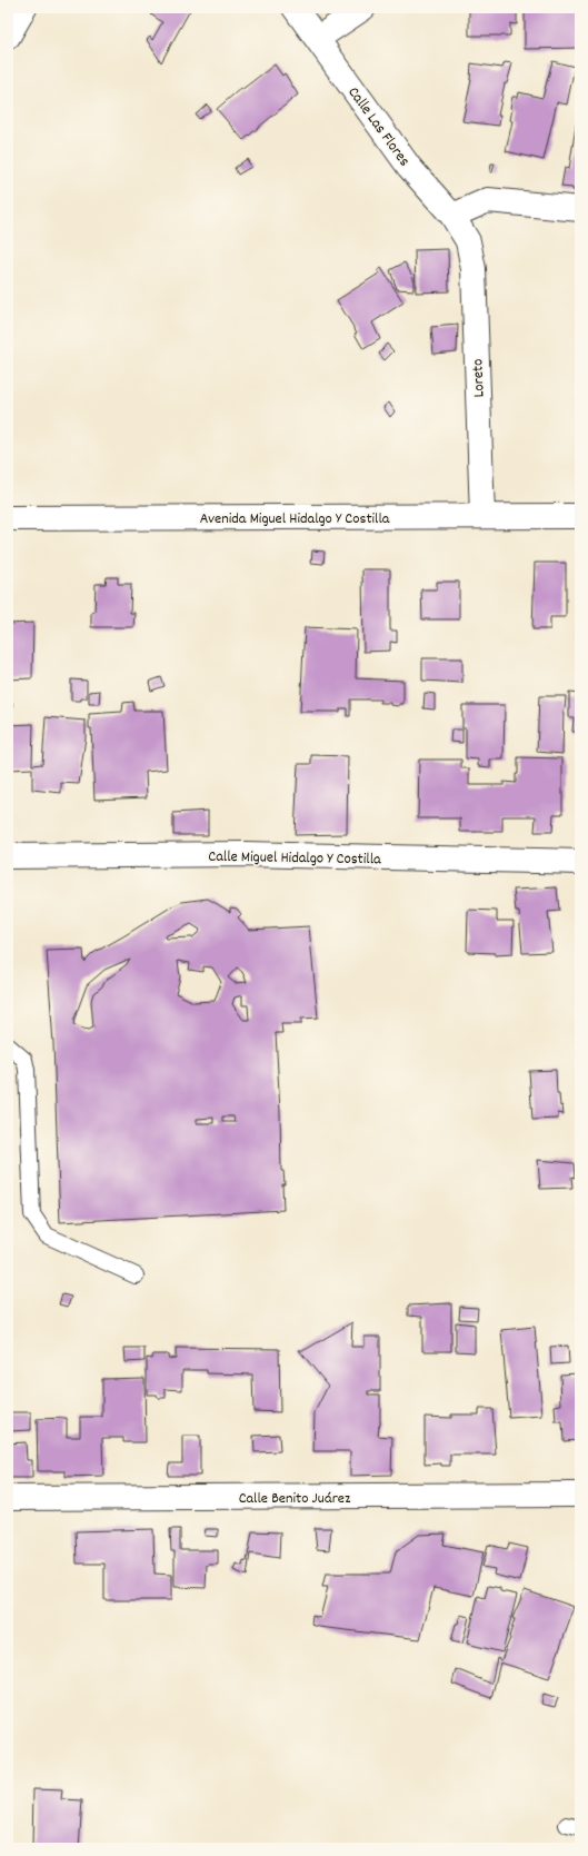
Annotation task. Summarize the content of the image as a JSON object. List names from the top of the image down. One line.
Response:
{"streets":{"street":["Calle Las Flores","Loreto","Avenida Miguel Hidalgo Y Costilla","Calle Miguel Hidalgo Y Costilla","Calle Benito Juárez"]},"crossings":[["Calle Las Flores","Loreto"],["Loreto","Avenida Miguel Hidalgo Y Costilla"]]}
